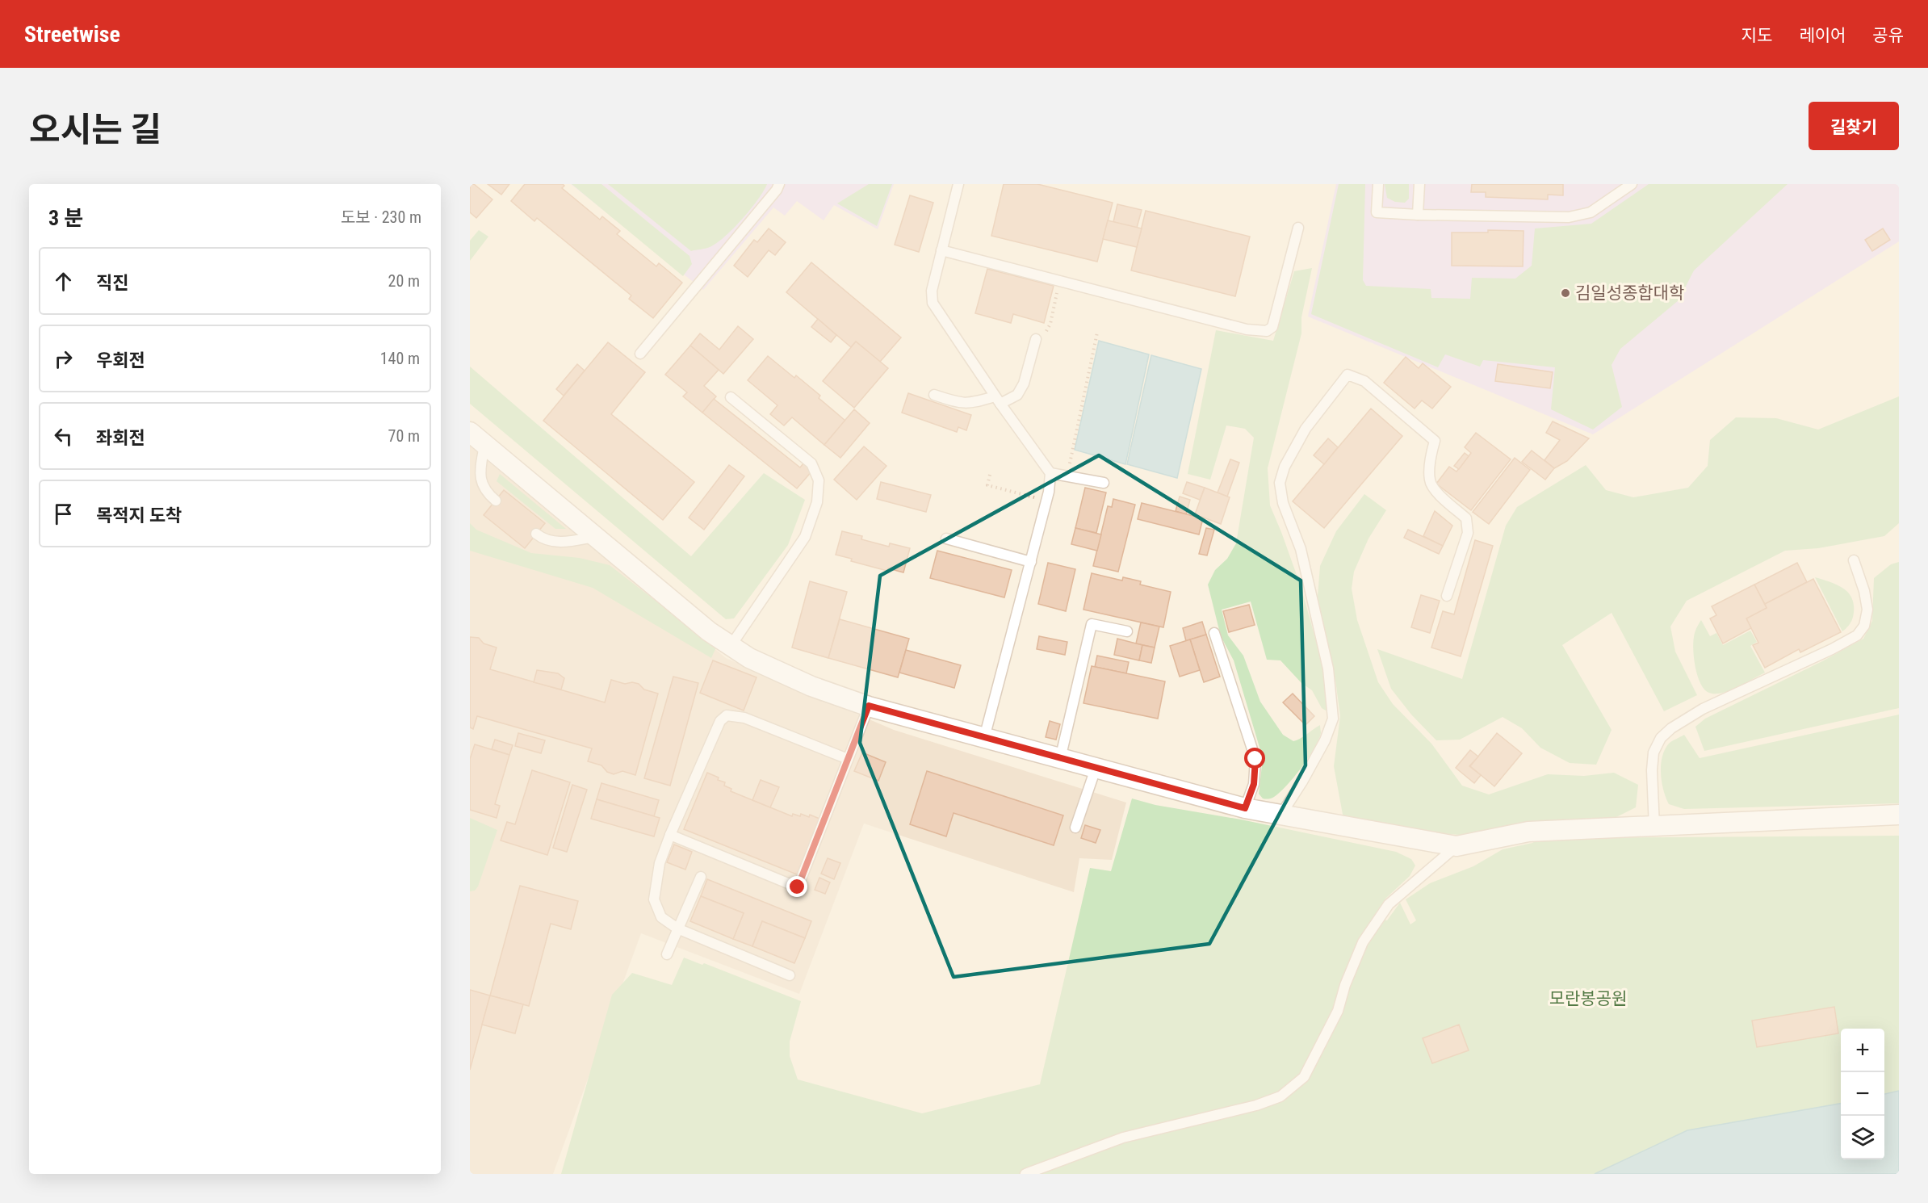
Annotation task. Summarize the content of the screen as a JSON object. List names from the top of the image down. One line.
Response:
{"parks":["모란봉공원"],"places":["김일성종합대학"],"page":{"header":"Streetwise","nav":["지도","레이어","공유"],"title":"오시는 길","buttons":"길찾기","heading":["3 분","도보 · 230 m"],"list":[["직진","20 m"],["우회전","140 m"],["좌회전","70 m"],"목적지 도착"],"map_buttons":["+","−"]}}
